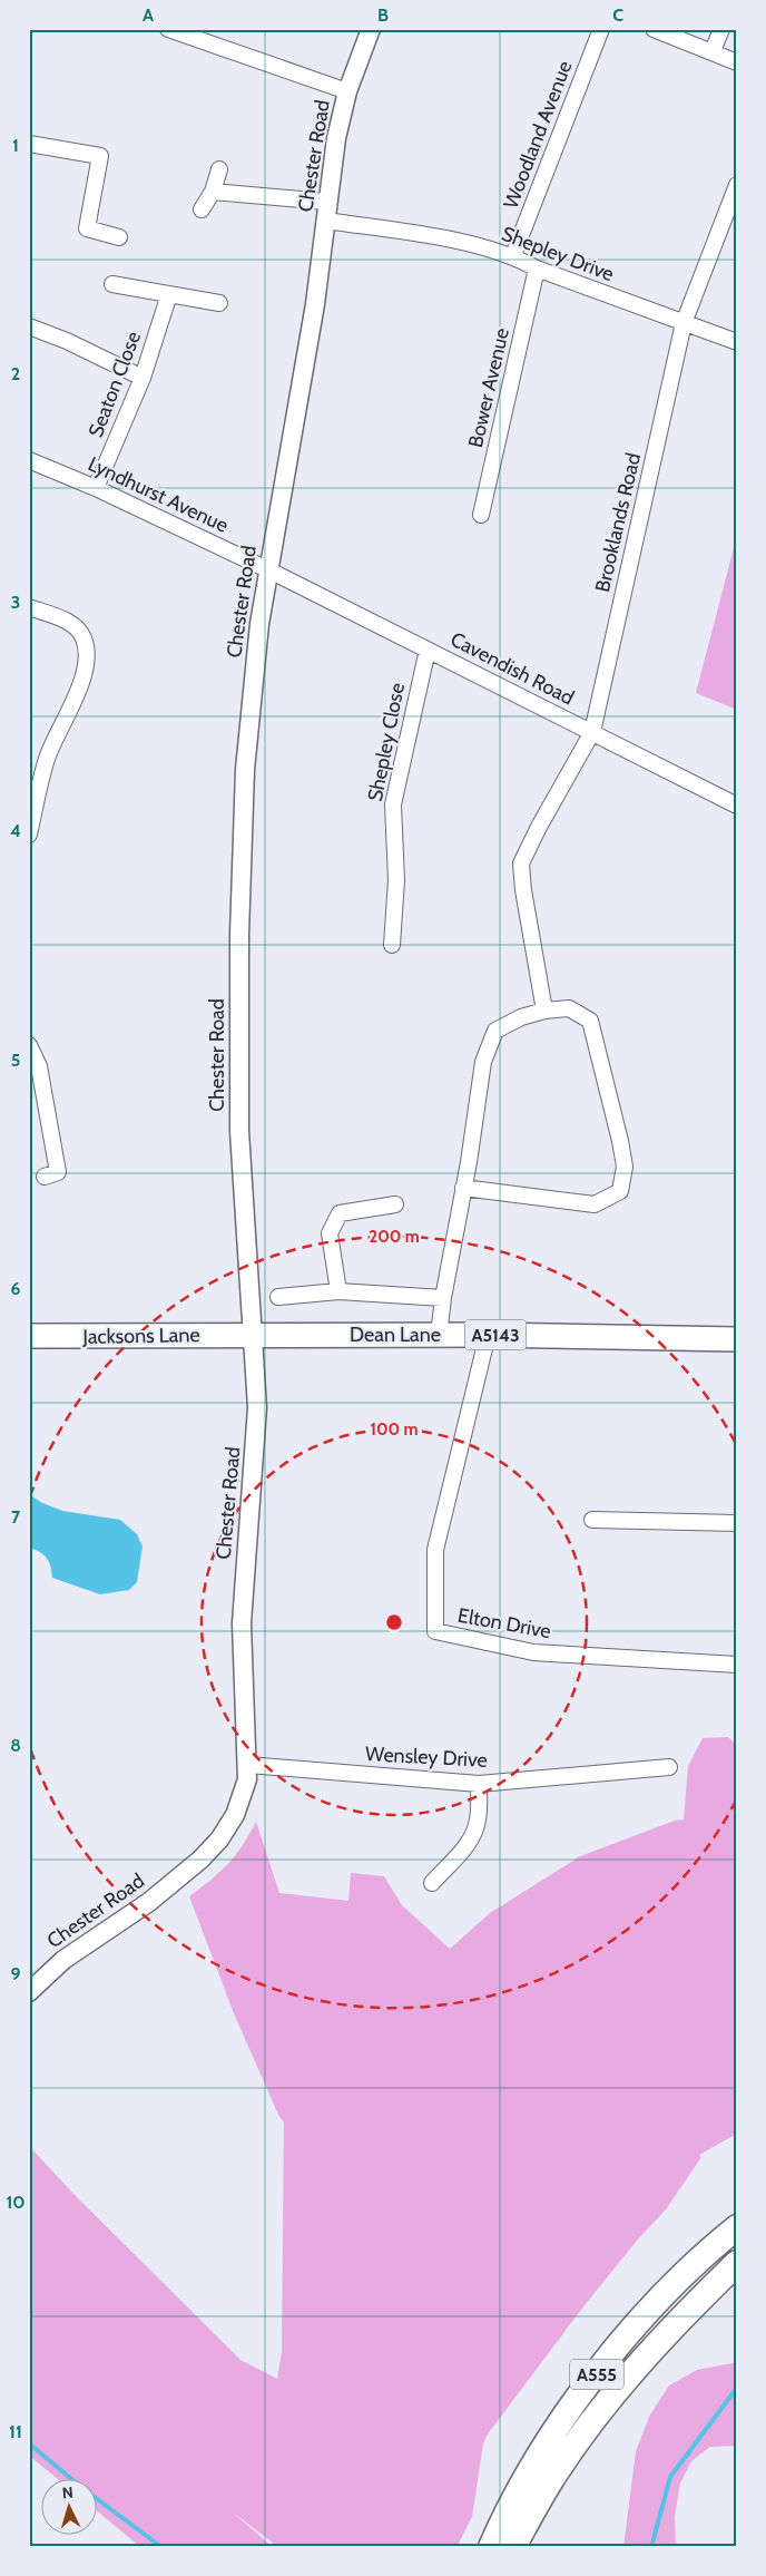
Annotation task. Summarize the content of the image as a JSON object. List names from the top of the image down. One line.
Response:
{"streets":{"highway":["A555"],"main road":["Dean Lane","A5143","Jacksons Lane"],"street":["Woodland Avenue","Chester Road","Shepley Drive","Seaton Close","Bower Avenue","Lyndhurst Avenue","Brooklands Road","Cavendish Road","Shepley Close","Elton Drive","Wensley Drive"]},"crossings":[["Woodland Avenue","Shepley Drive"],["Chester Road","Shepley Drive"],["Chester Road","Lyndhurst Avenue"],["Chester Road","Cavendish Road"],["Chester Road","Dean Lane"],["Chester Road","Jacksons Lane"],["Chester Road","Wensley Drive"],["Shepley Drive","Bower Avenue"],["Shepley Drive","Brooklands Road"],["Seaton Close","Lyndhurst Avenue"],["Lyndhurst Avenue","Cavendish Road"],["Brooklands Road","Cavendish Road"],["Cavendish Road","Shepley Close"],["Dean Lane","Jacksons Lane"],["Dean Lane","Elton Drive"]],"north":"top","grid":{"columns":["A","B","C"],"rows":["1","2","3","4","5","6","7","8","9","10","11"]},"rings":["200 m","100 m"]}
